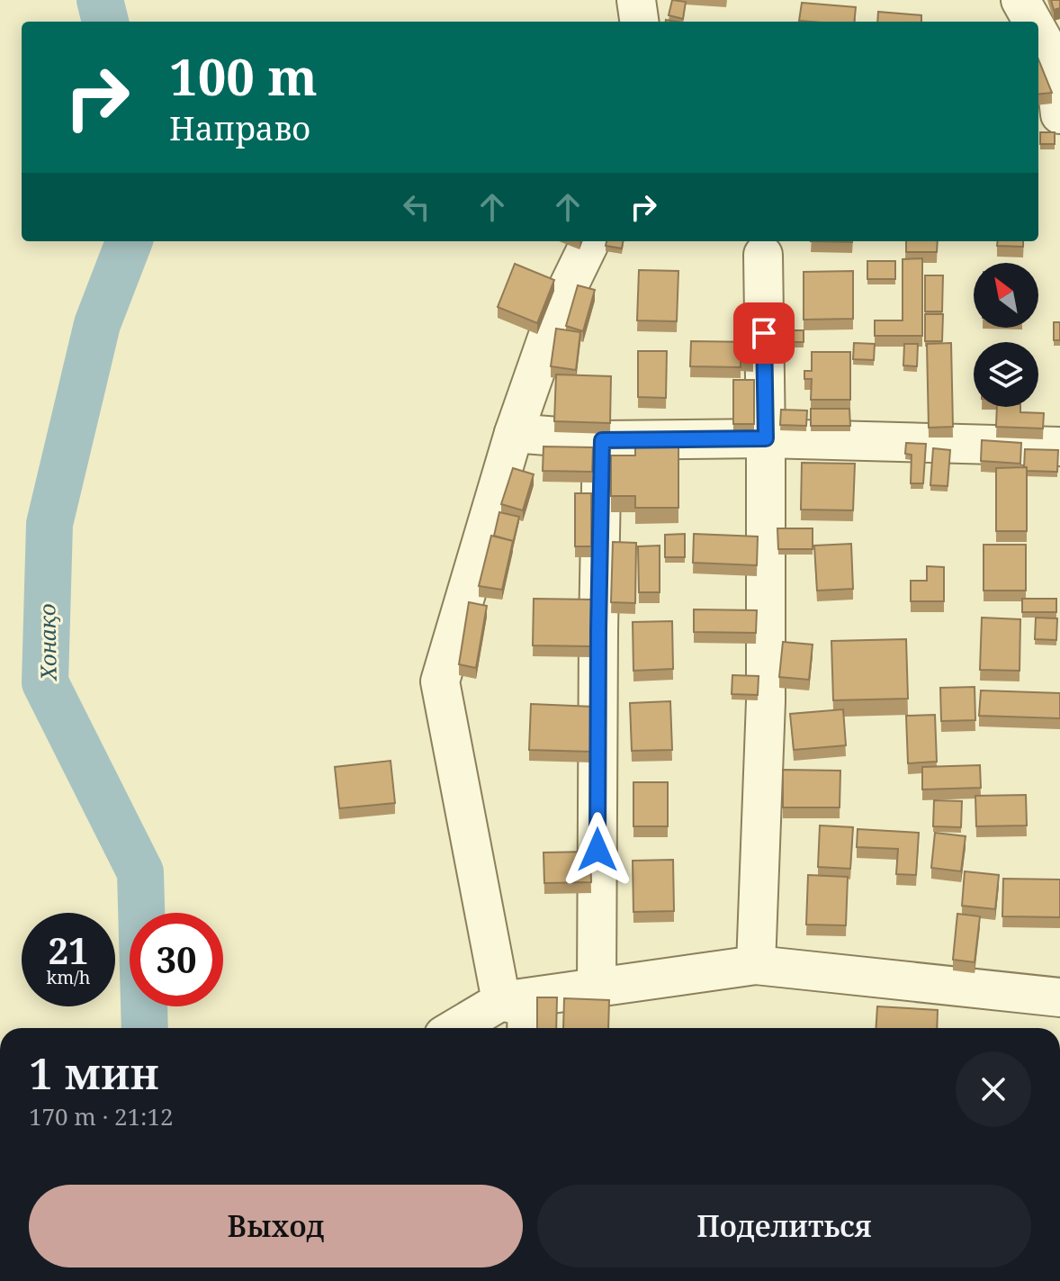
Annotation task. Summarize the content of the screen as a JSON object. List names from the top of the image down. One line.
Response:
{"water":["Хонақо"],"north":"top left","page":{"turn":["100 m","Направо"],"speed":"21 km/h","limit":"30","heading":["1 мин","170 m · 21:12"],"buttons":["Выход","Поделиться"]}}
